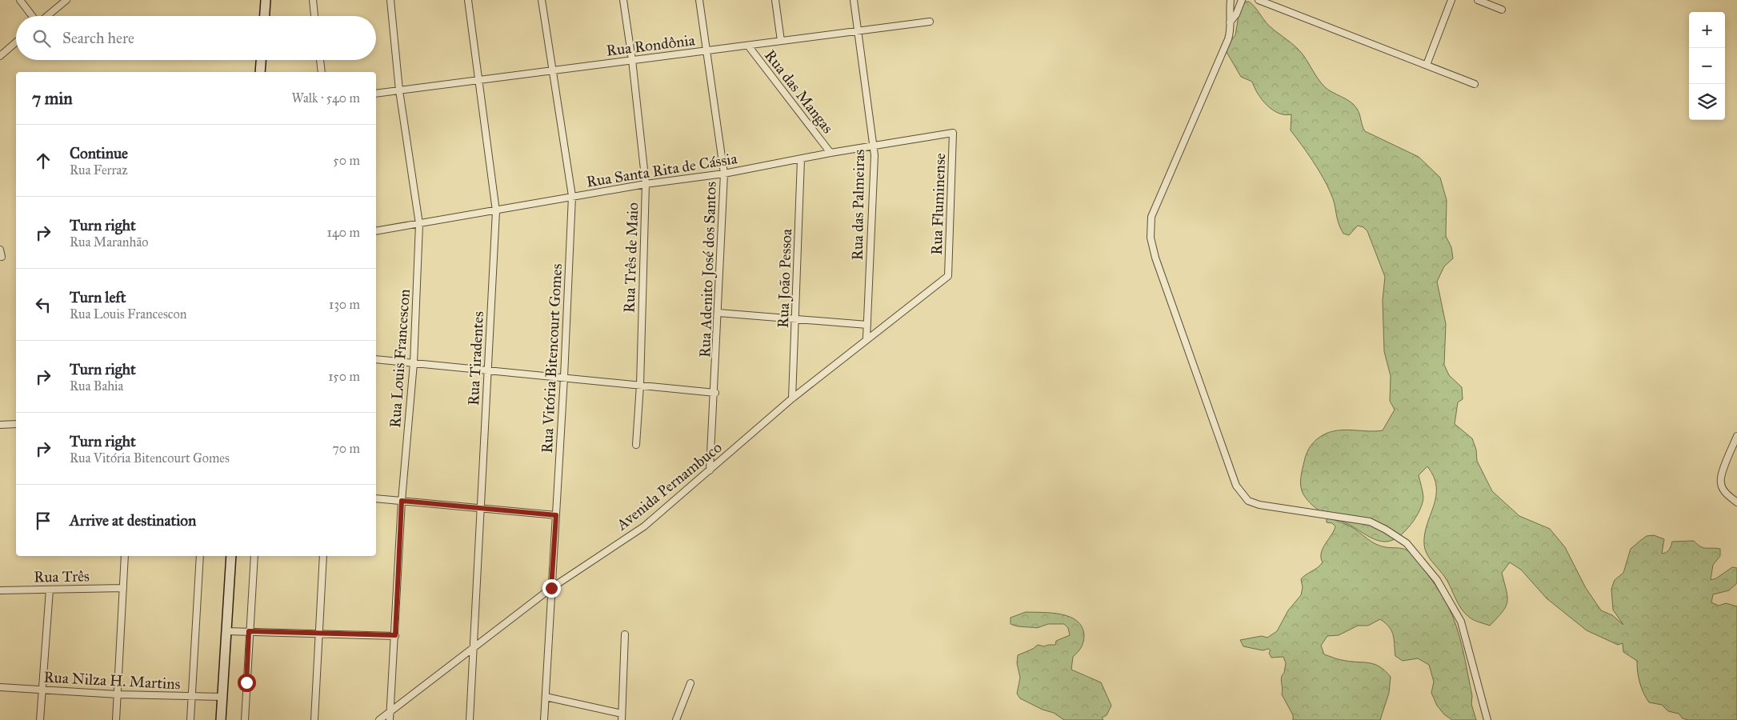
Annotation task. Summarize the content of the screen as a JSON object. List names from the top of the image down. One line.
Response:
{"streets":{"street":["Rua Rondônia","Rua das Mangas","Rua Santa Rita de Cássia","Rua Fluminense","Rua das Palmeiras","Rua Três de Maio","Rua Adenito José dos Santos","Rua João Pessoa","Rua Louis Francescon","Rua Tiradentes","Rua Vitória Bitencourt Gomes","Avenida Pernambuco","Rua Três","Rua Nilza H. Martins"]},"crossings":[["Rua Rondônia","Rua das Mangas"],["Rua Rondônia","Rua das Palmeiras"],["Rua Rondônia","Rua Três de Maio"],["Rua Rondônia","Rua Adenito José dos Santos"],["Rua Rondônia","Rua Louis Francescon"],["Rua Rondônia","Rua Tiradentes"],["Rua Rondônia","Rua Vitória Bitencourt Gomes"],["Rua das Mangas","Rua Santa Rita de Cássia"],["Rua Santa Rita de Cássia","Rua Fluminense"],["Rua Santa Rita de Cássia","Rua das Palmeiras"],["Rua Santa Rita de Cássia","Rua Três de Maio"],["Rua Santa Rita de Cássia","Rua Adenito José dos Santos"],["Rua Santa Rita de Cássia","Rua João Pessoa"],["Rua Santa Rita de Cássia","Rua Louis Francescon"],["Rua Santa Rita de Cássia","Rua Tiradentes"],["Rua Santa Rita de Cássia","Rua Vitória Bitencourt Gomes"],["Rua Fluminense","Avenida Pernambuco"],["Rua das Palmeiras","Avenida Pernambuco"],["Rua Adenito José dos Santos","Avenida Pernambuco"],["Rua João Pessoa","Avenida Pernambuco"],["Rua Louis Francescon","Avenida Pernambuco"],["Rua Tiradentes","Avenida Pernambuco"],["Rua Vitória Bitencourt Gomes","Avenida Pernambuco"]],"page":{"map_buttons":["+","−"],"search":"Search here","heading":["7 min","Walk · 540 m"],"list":[["Continue","Rua Ferraz","50 m"],["Turn right","Rua Maranhão","140 m"],["Turn left","Rua Louis Francescon","130 m"],["Turn right","Rua Bahia","150 m"],["Turn right","Rua Vitória Bitencourt Gomes","70 m"],"Arrive at destination"]}}
